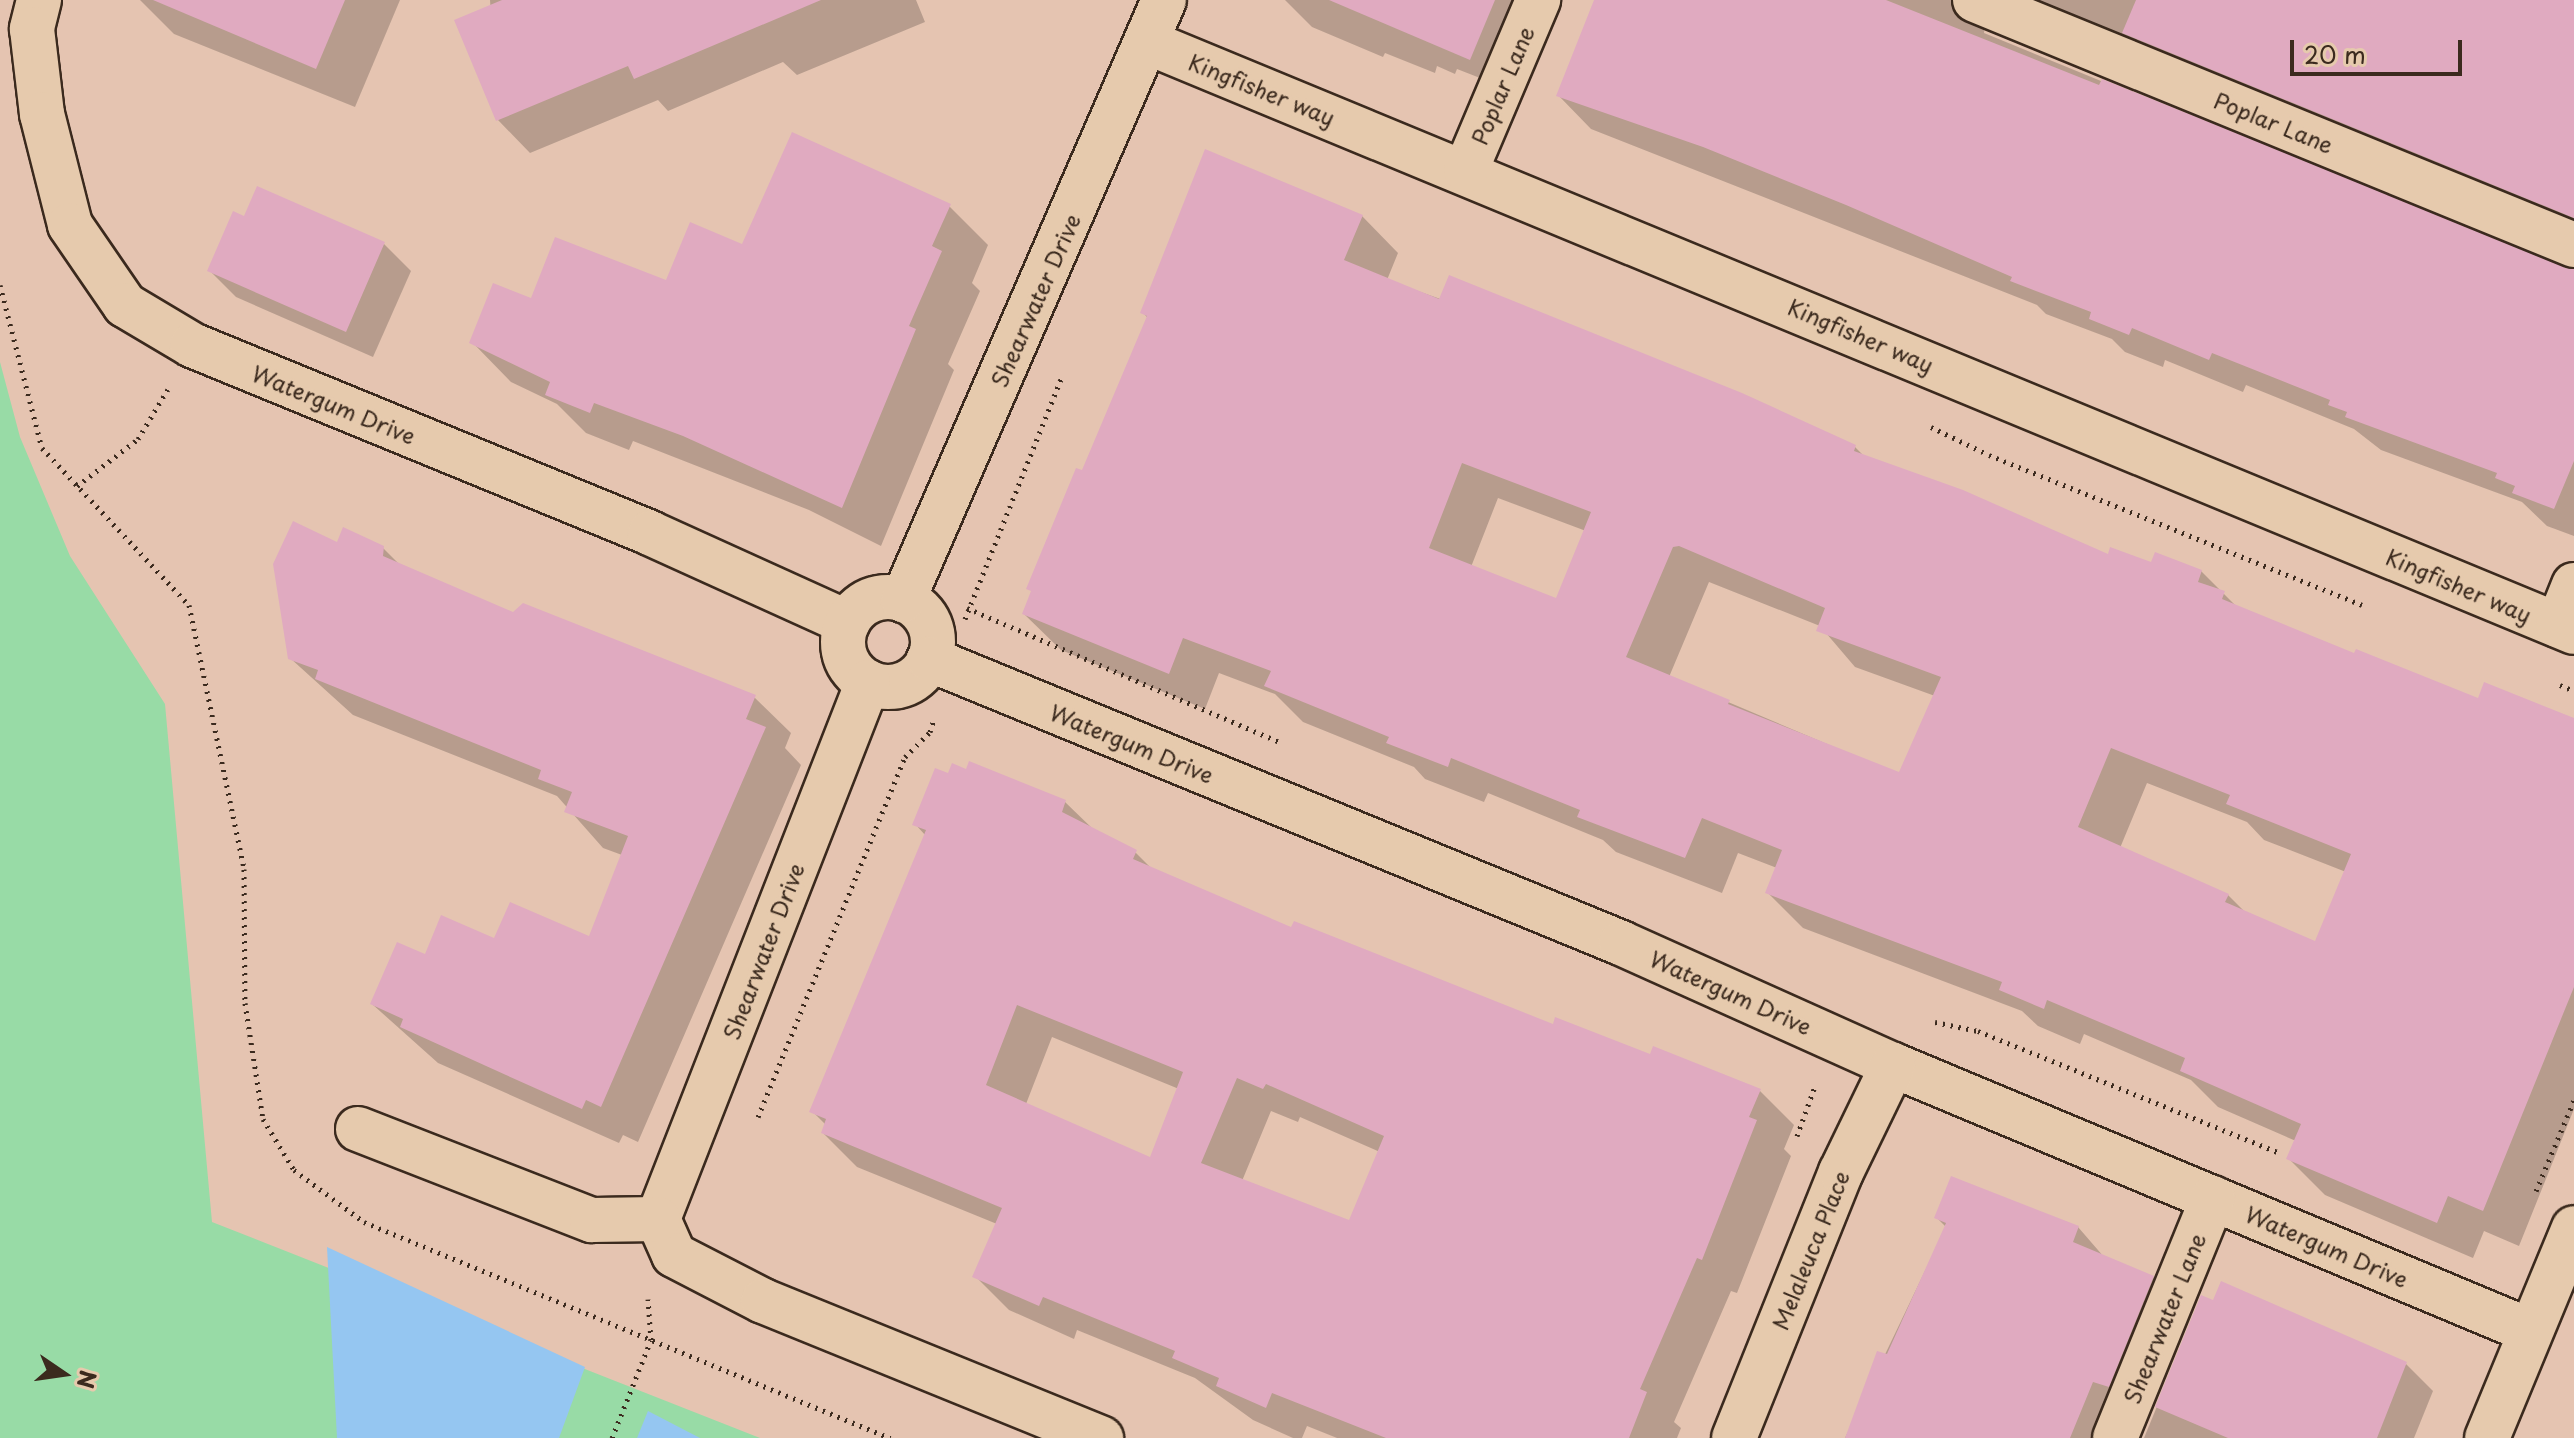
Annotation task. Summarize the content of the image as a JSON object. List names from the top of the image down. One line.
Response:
{"streets":{"street":["Poplar Lane","Kingfisher way","Shearwater Drive","Watergum Drive","Melaleuca Place","Shearwater Lane"]},"crossings":[["Poplar Lane","Kingfisher way"],["Kingfisher way","Shearwater Drive"],["Shearwater Drive","Watergum Drive"],["Watergum Drive","Melaleuca Place"],["Watergum Drive","Shearwater Lane"]],"scale_bar":"20 m","north":"right"}
